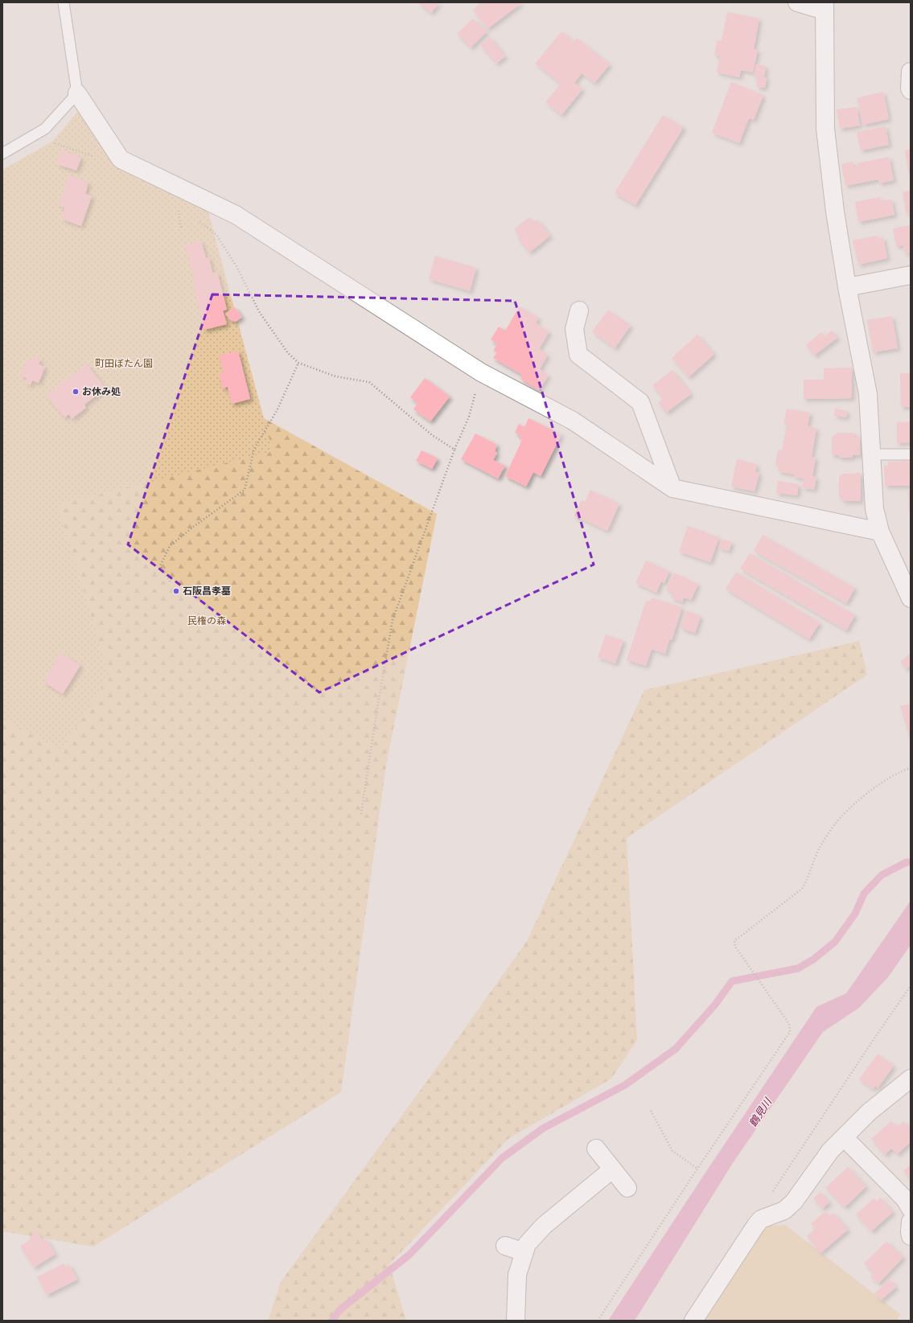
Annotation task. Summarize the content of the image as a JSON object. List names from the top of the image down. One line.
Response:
{"water":["鶴見川"],"parks":["町田ぼたん園","民権の森"],"places":["お休み処","石阪昌孝墓"]}
